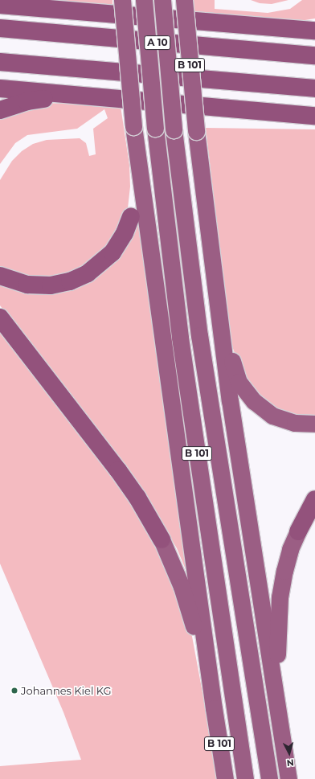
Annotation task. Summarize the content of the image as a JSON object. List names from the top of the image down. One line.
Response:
{"streets":{"highway":["A 10","B 101"]},"places":["Johannes Kiel KG"],"north":"bottom"}
